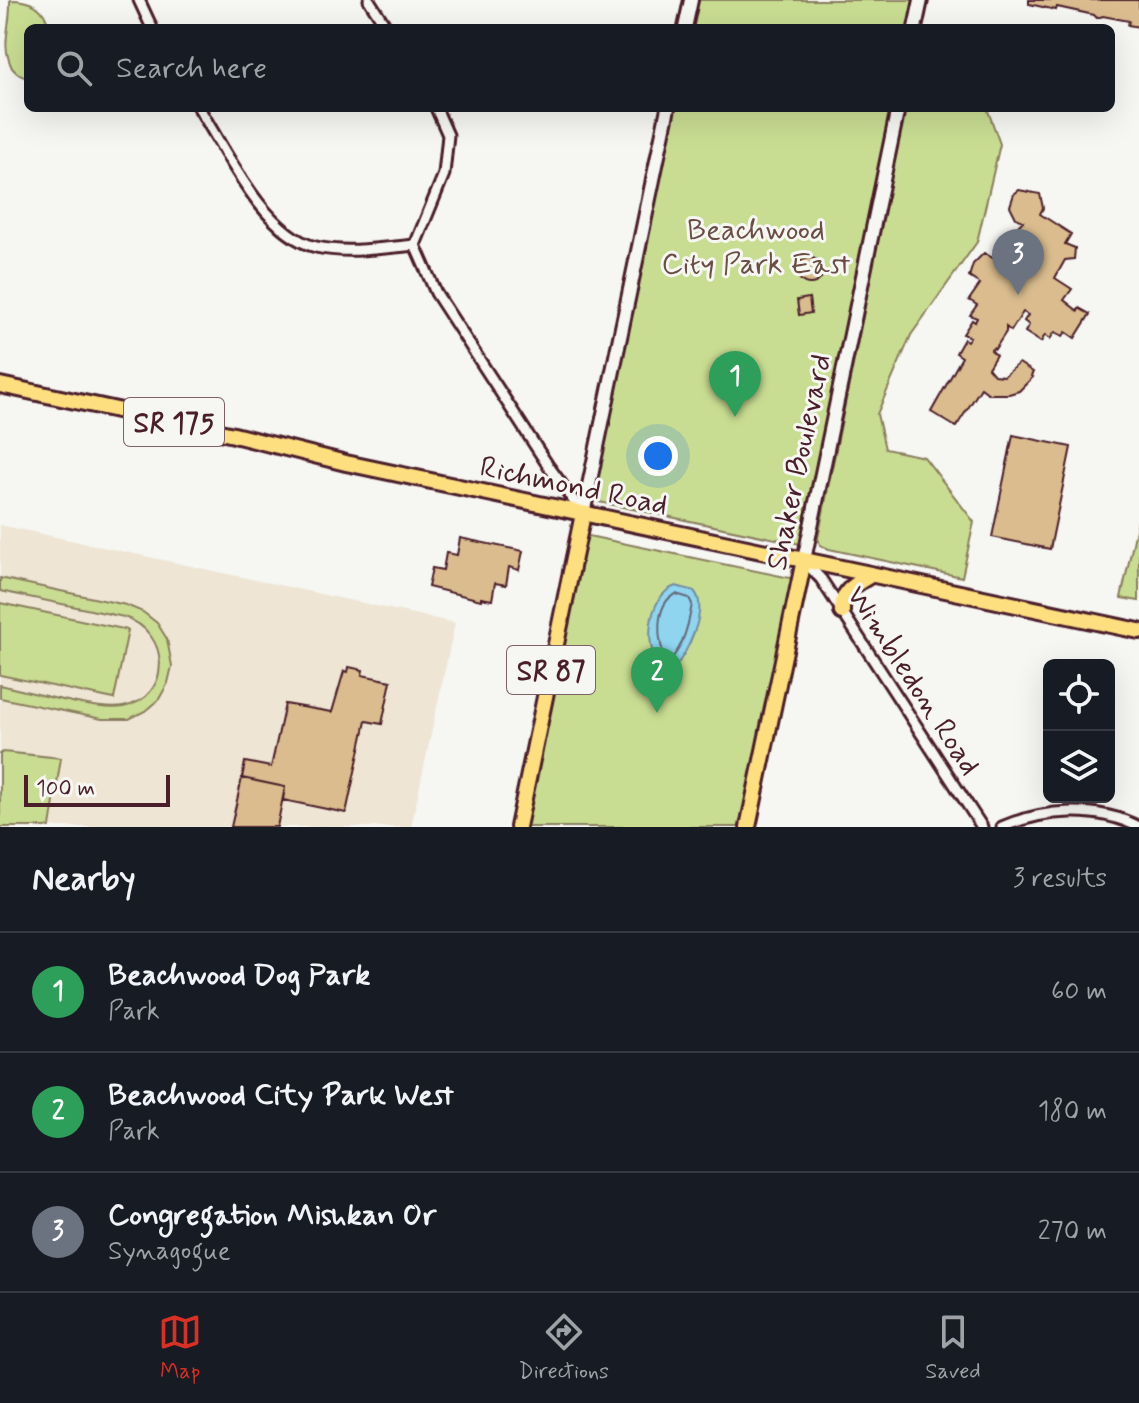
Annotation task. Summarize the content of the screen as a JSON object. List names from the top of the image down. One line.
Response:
{"streets":{"main road":["SR 175","Shaker Boulevard","Richmond Road","SR 87"],"street":["Wimbledon Road"]},"crossings":[["Shaker Boulevard","Richmond Road"],["Shaker Boulevard","Wimbledon Road"],["Richmond Road","SR 87"],["Richmond Road","Wimbledon Road"]],"parks":["Beachwood City Park East"],"scale_bar":"100 m","page":{"search":"Search here","pins":["3","1","2"],"scale":"100 m","heading":["Nearby","3 results"],"list":[{"mark":"1","name":"Beachwood Dog Park","note":"Park","value":"60 m"},{"mark":"2","name":"Beachwood City Park West","note":"Park","value":"180 m"},{"mark":"3","name":"Congregation Mishkan Or","note":"Synagogue","value":"270 m"}],"nav":["Map","Directions","Saved"]}}
